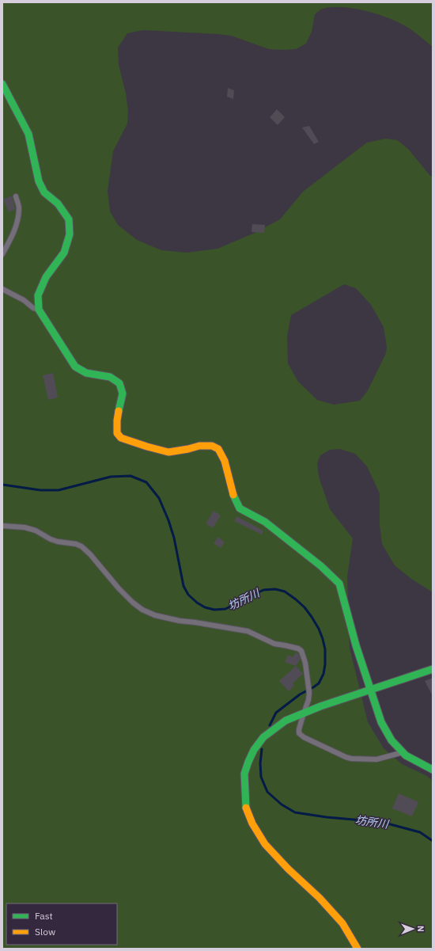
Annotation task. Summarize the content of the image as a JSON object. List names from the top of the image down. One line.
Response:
{"water":["坊所川"],"legend":["Fast","Slow"],"north":"right"}
